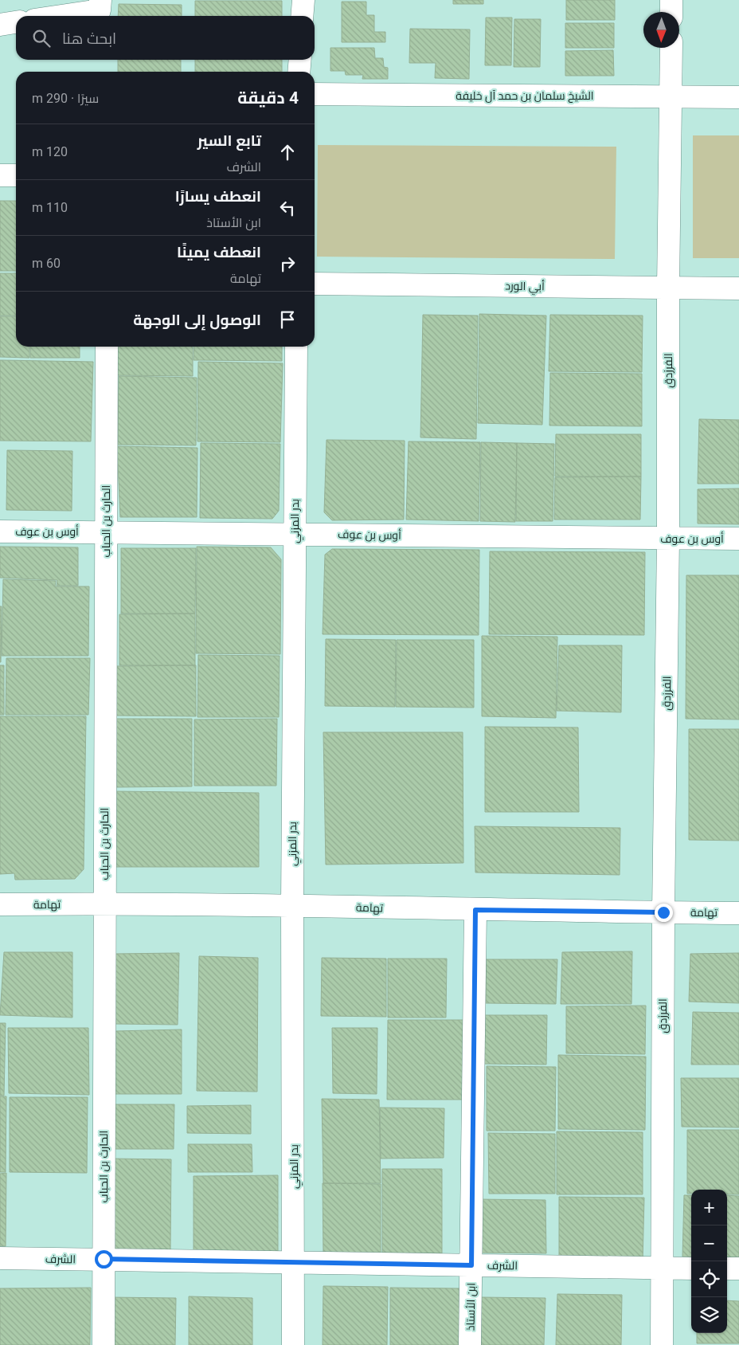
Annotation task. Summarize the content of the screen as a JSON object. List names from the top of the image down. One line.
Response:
{"streets":{"street":["الشيخ سلمان بن حمد آل خليفة","أبي الورد","الفرزدق","الحارث بن الحباب","بدر المزني","أوس بن عوف","تهامة","الشرف","ابن الأستاذ"]},"crossings":[["الشيخ سلمان بن حمد آل خليفة","الفرزدق"],["أبي الورد","الفرزدق"],["الفرزدق","أوس بن عوف"],["الفرزدق","تهامة"],["الفرزدق","الشرف"],["الحارث بن الحباب","أوس بن عوف"],["الحارث بن الحباب","تهامة"],["الحارث بن الحباب","الشرف"],["بدر المزني","أوس بن عوف"],["بدر المزني","تهامة"],["بدر المزني","الشرف"],["تهامة","ابن الأستاذ"],["الشرف","ابن الأستاذ"]],"north":"bottom","page":{"search":"ابحث هنا","heading":["4 دقيقة","سيرًا · 290 m"],"list":[["تابع السير","الشرف","120 m"],["انعطف يسارًا","ابن الأستاذ","110 m"],["انعطف يمينًا","تهامة","60 m"],"الوصول إلى الوجهة"],"map_buttons":["+","−"]}}
